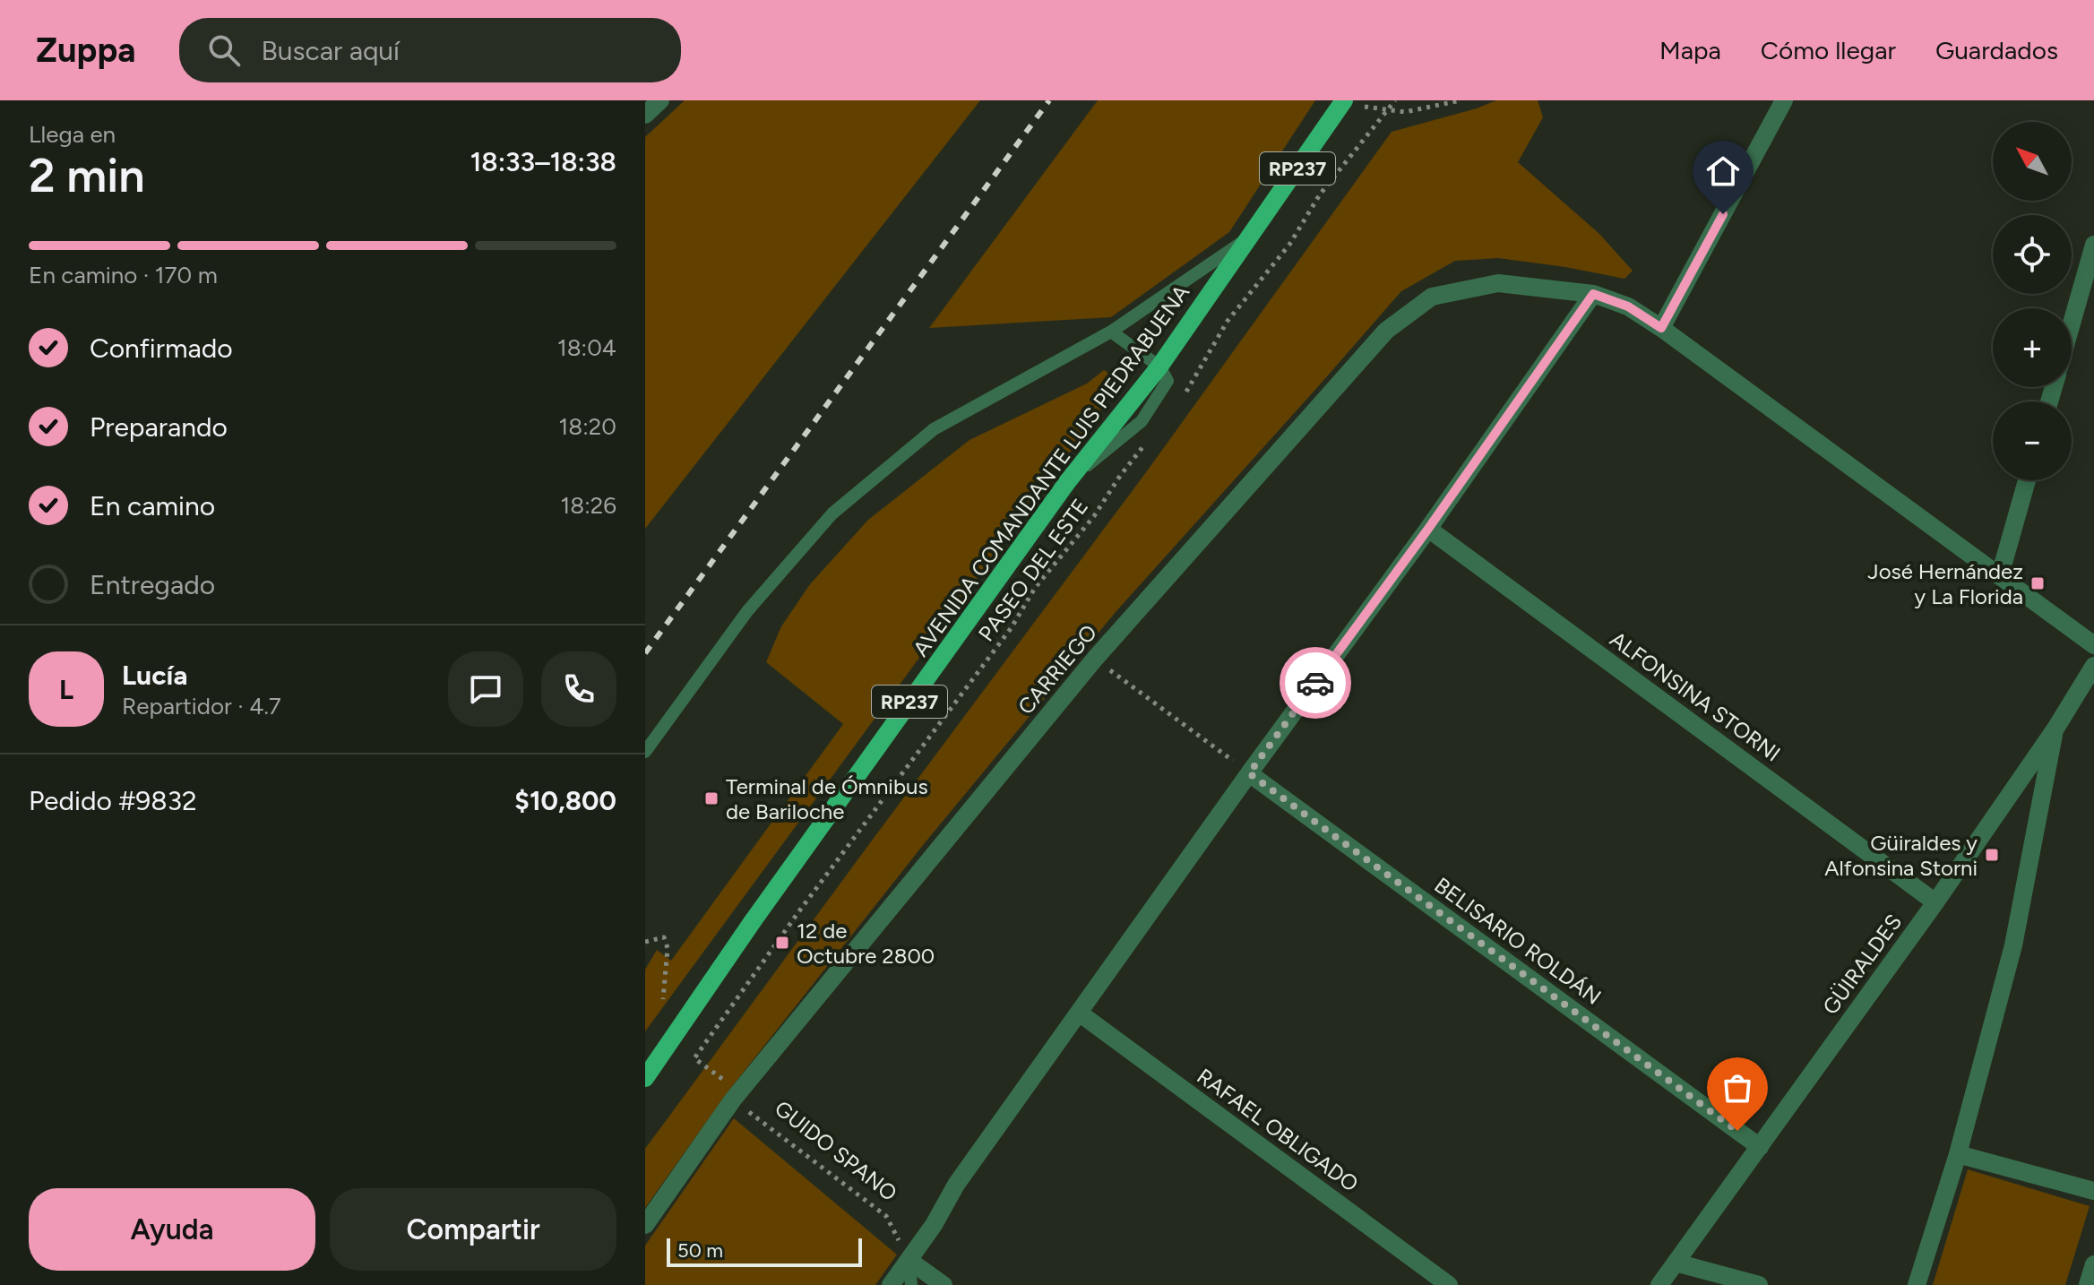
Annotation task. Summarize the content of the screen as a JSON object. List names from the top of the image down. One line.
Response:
{"streets":{"main road":["RP237","AVENIDA COMANDANTE LUIS PIEDRABUENA"],"street":["CARRIEGO","ALFONSINA STORNI","BELISARIO ROLDÁN","GÜIRALDES","RAFAEL OBLIGADO"],"path":["PASEO DEL ESTE","GUIDO SPANO"]},"crossings":[["PASEO DEL ESTE","GUIDO SPANO"],["CARRIEGO","GUIDO SPANO"],["ALFONSINA STORNI","GÜIRALDES"],["BELISARIO ROLDÁN","GÜIRALDES"]],"places":{"transit":["José Hernández y La Florida","Terminal de Ómnibus de Bariloche","Güiraldes y Alfonsina Storni","12 de Octubre 2800"]},"scale_bar":"50 m","north":"top left","page":{"header":"Zuppa","search":"Buscar aquí","nav":["Mapa","Cómo llegar","Guardados"],"heading":["2 min","Llega en","18:33–18:38"],"panel":["Lucía","Repartidor · 4.7","Pedido #9832","$10,800"],"map_buttons":["+","−"],"bar":"En camino · 170 m","list":[["Confirmado","18:04"],["Preparando","18:20"],["En camino","18:26"],"Entregado"],"round":"L","buttons":["Ayuda","Compartir"],"scale":"50 m"}}
